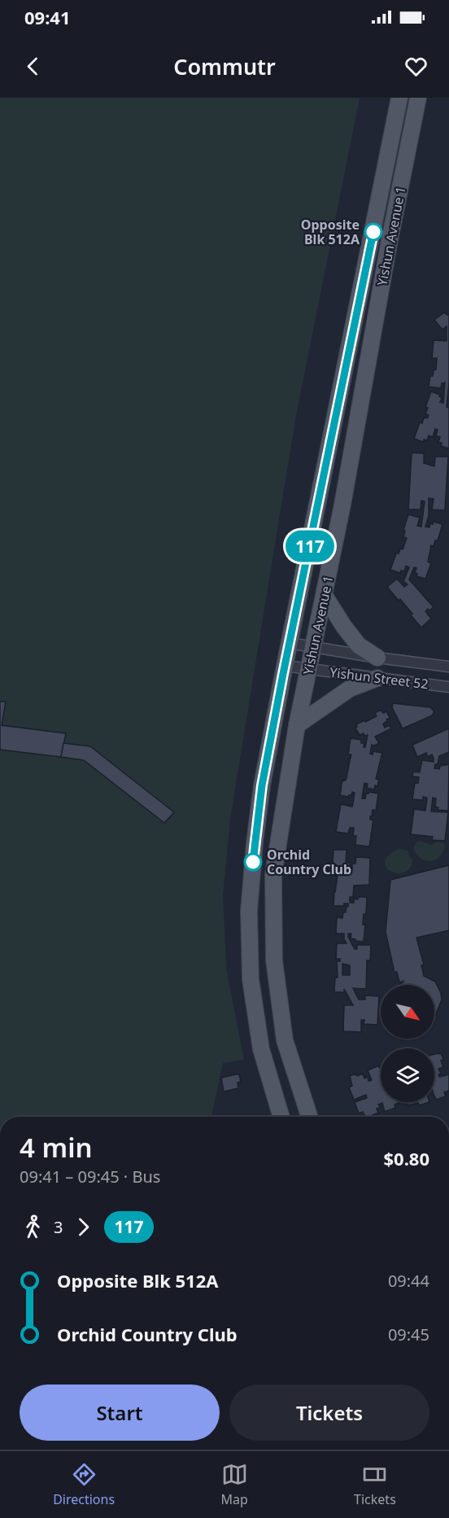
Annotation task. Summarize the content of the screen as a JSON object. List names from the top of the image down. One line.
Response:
{"streets":{"main road":["Yishun Avenue 1"],"street":["Yishun Street 52"]},"crossings":[["Yishun Avenue 1","Yishun Street 52"]],"places":["Opposite Blk 512A","Orchid Country Club"],"lines":["bus line 117"],"north":"bottom right","page":{"status":"09:41","header":"Commutr","on_map":"117","heading":["4 min","09:41 – 09:45 · Bus","$0.80"],"legs":["3","117"],"list":[{"name":"Opposite Blk 512A","value":"09:44"},{"name":"Orchid Country Club","value":"09:45"}],"buttons":["Start","Tickets"],"tabs":["Directions","Map","Tickets"]}}
